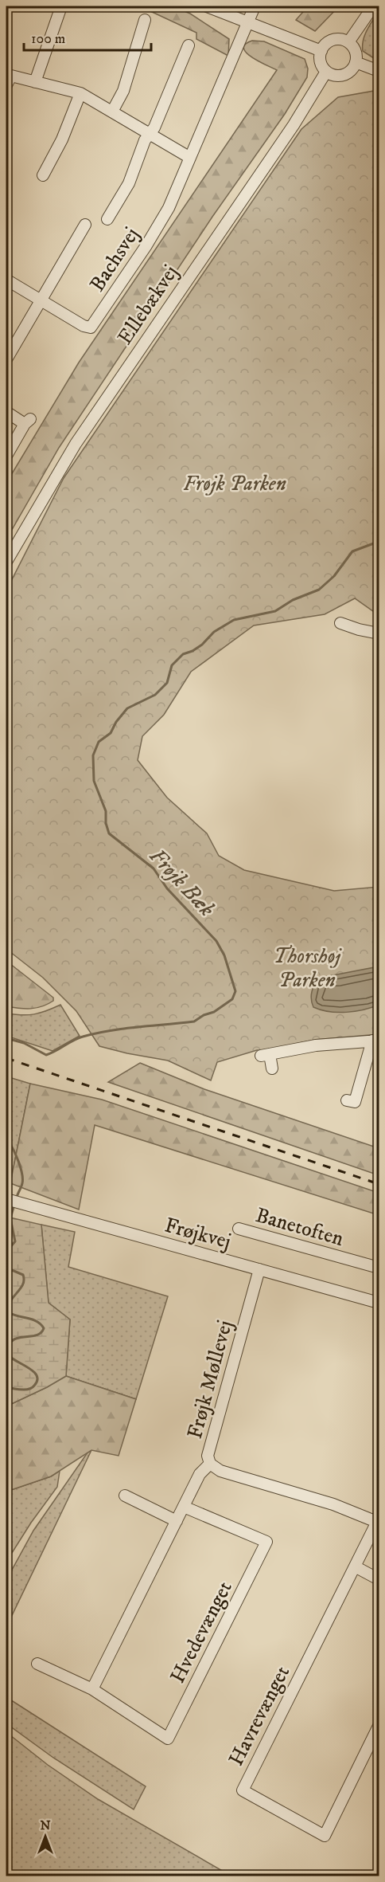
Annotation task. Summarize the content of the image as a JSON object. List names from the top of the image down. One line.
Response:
{"streets":{"street":["Bachsvej","Ellebækvej","Banetoften","Frøjkvej","Frøjk Møllevej","Hvedevænget","Havrevænget"]},"crossings":[["Frøjkvej","Frøjk Møllevej"],["Frøjk Møllevej","Havrevænget"]],"water":["Frøjk Bæk"],"parks":["Frøjk Parken","Thorshøj Parken"],"scale_bar":"100 m","north":"top"}
